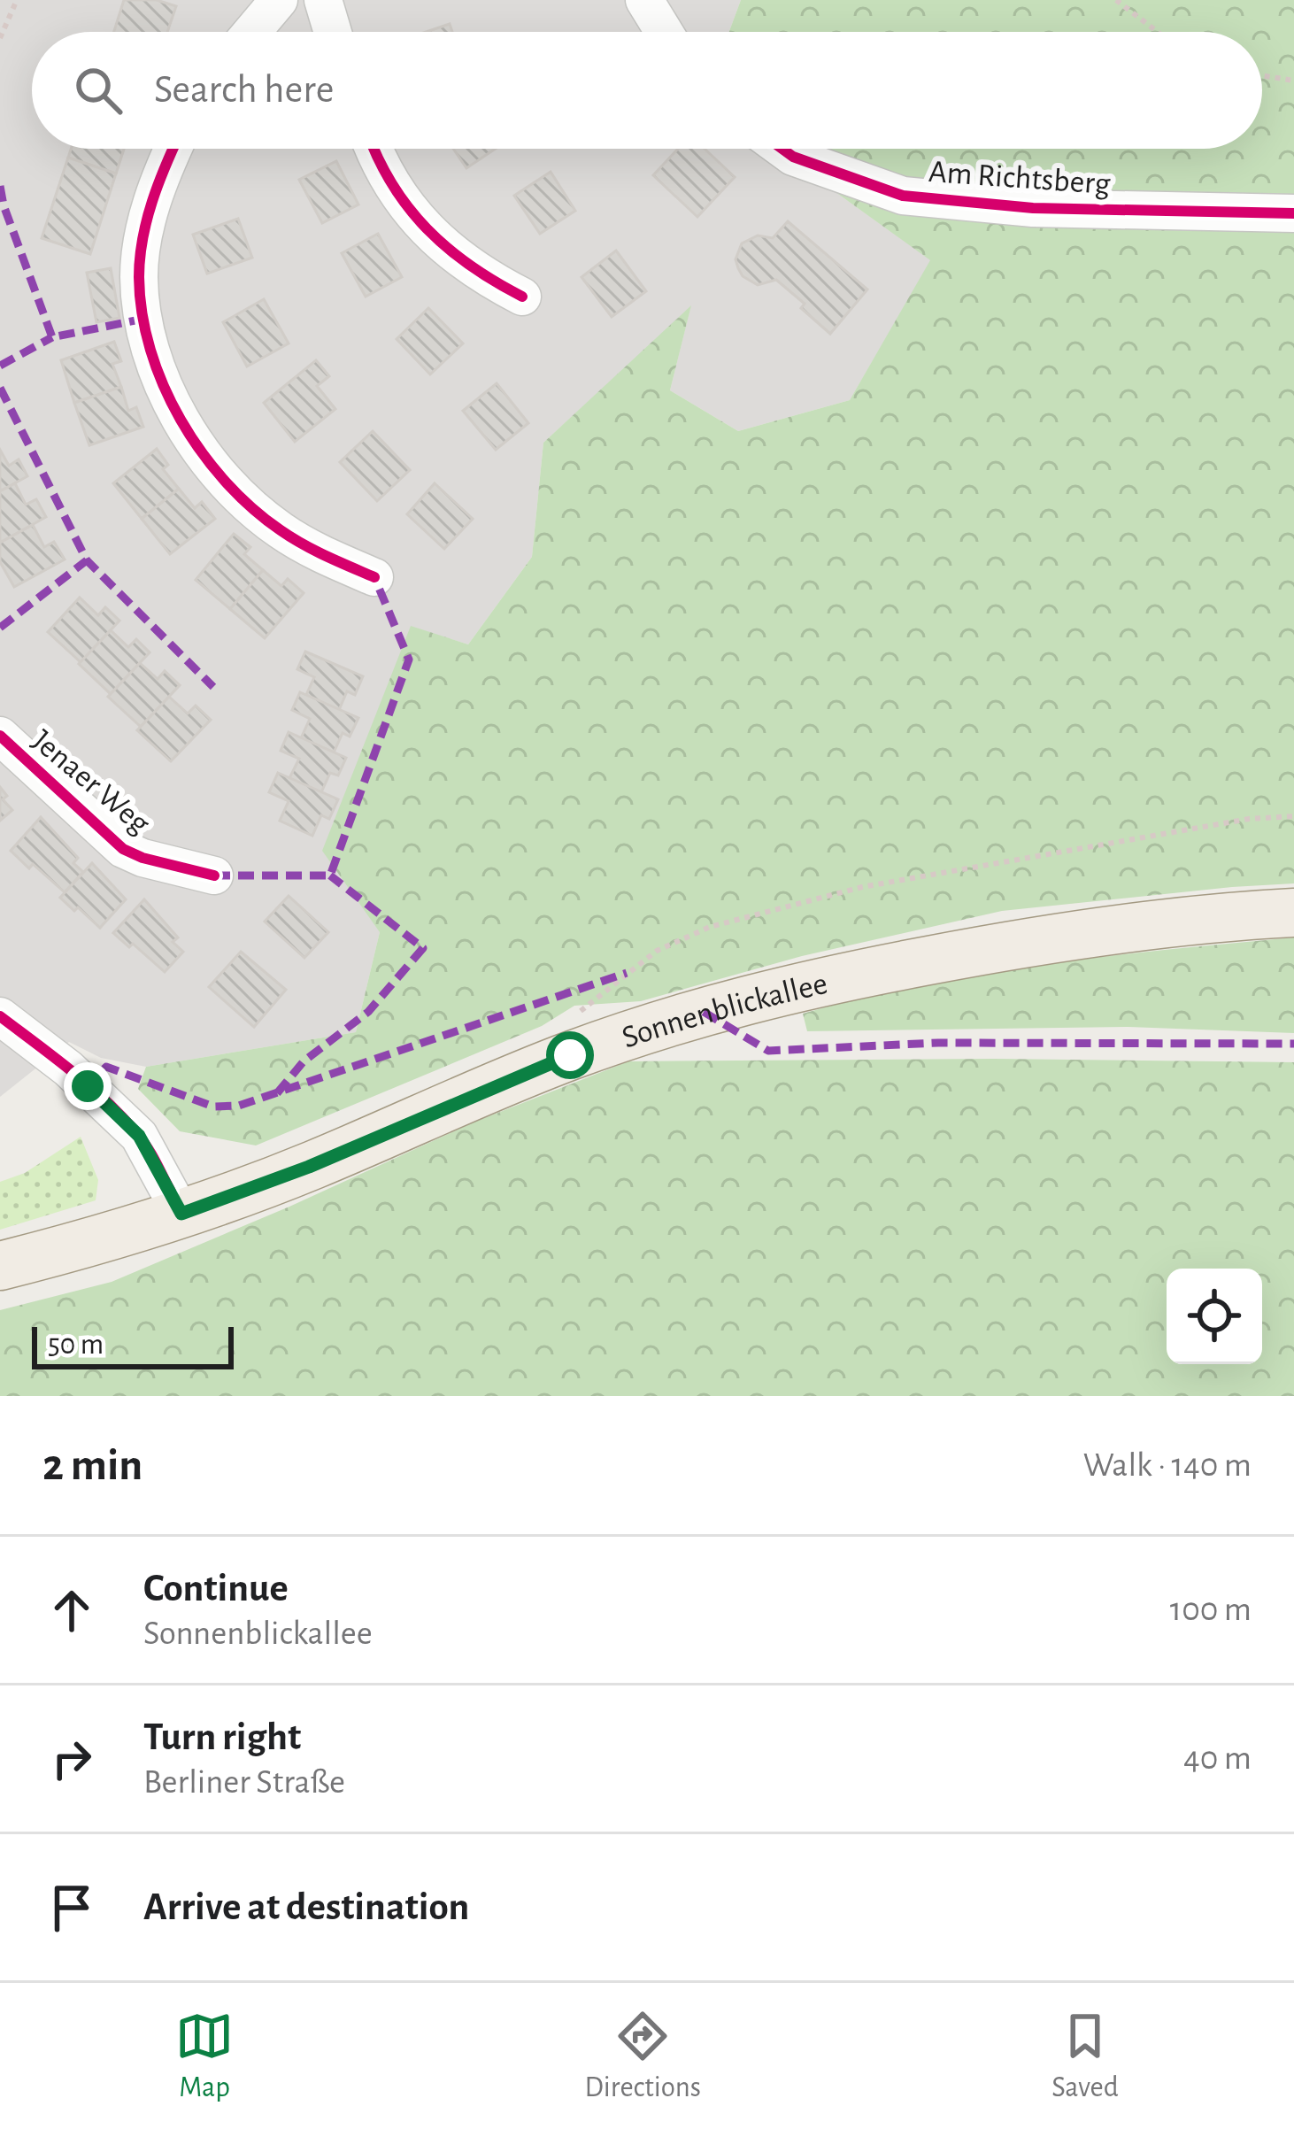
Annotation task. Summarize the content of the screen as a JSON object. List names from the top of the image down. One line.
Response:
{"streets":{"main road":["Sonnenblickallee"],"street":["Am Richtsberg","Jenaer Weg"]},"scale_bar":"50 m","page":{"search":"Search here","scale":"50 m","heading":["2 min","Walk · 140 m"],"list":[["Continue","Sonnenblickallee","100 m"],["Turn right","Berliner Straße","40 m"],"Arrive at destination"],"nav":["Map","Directions","Saved"]}}
